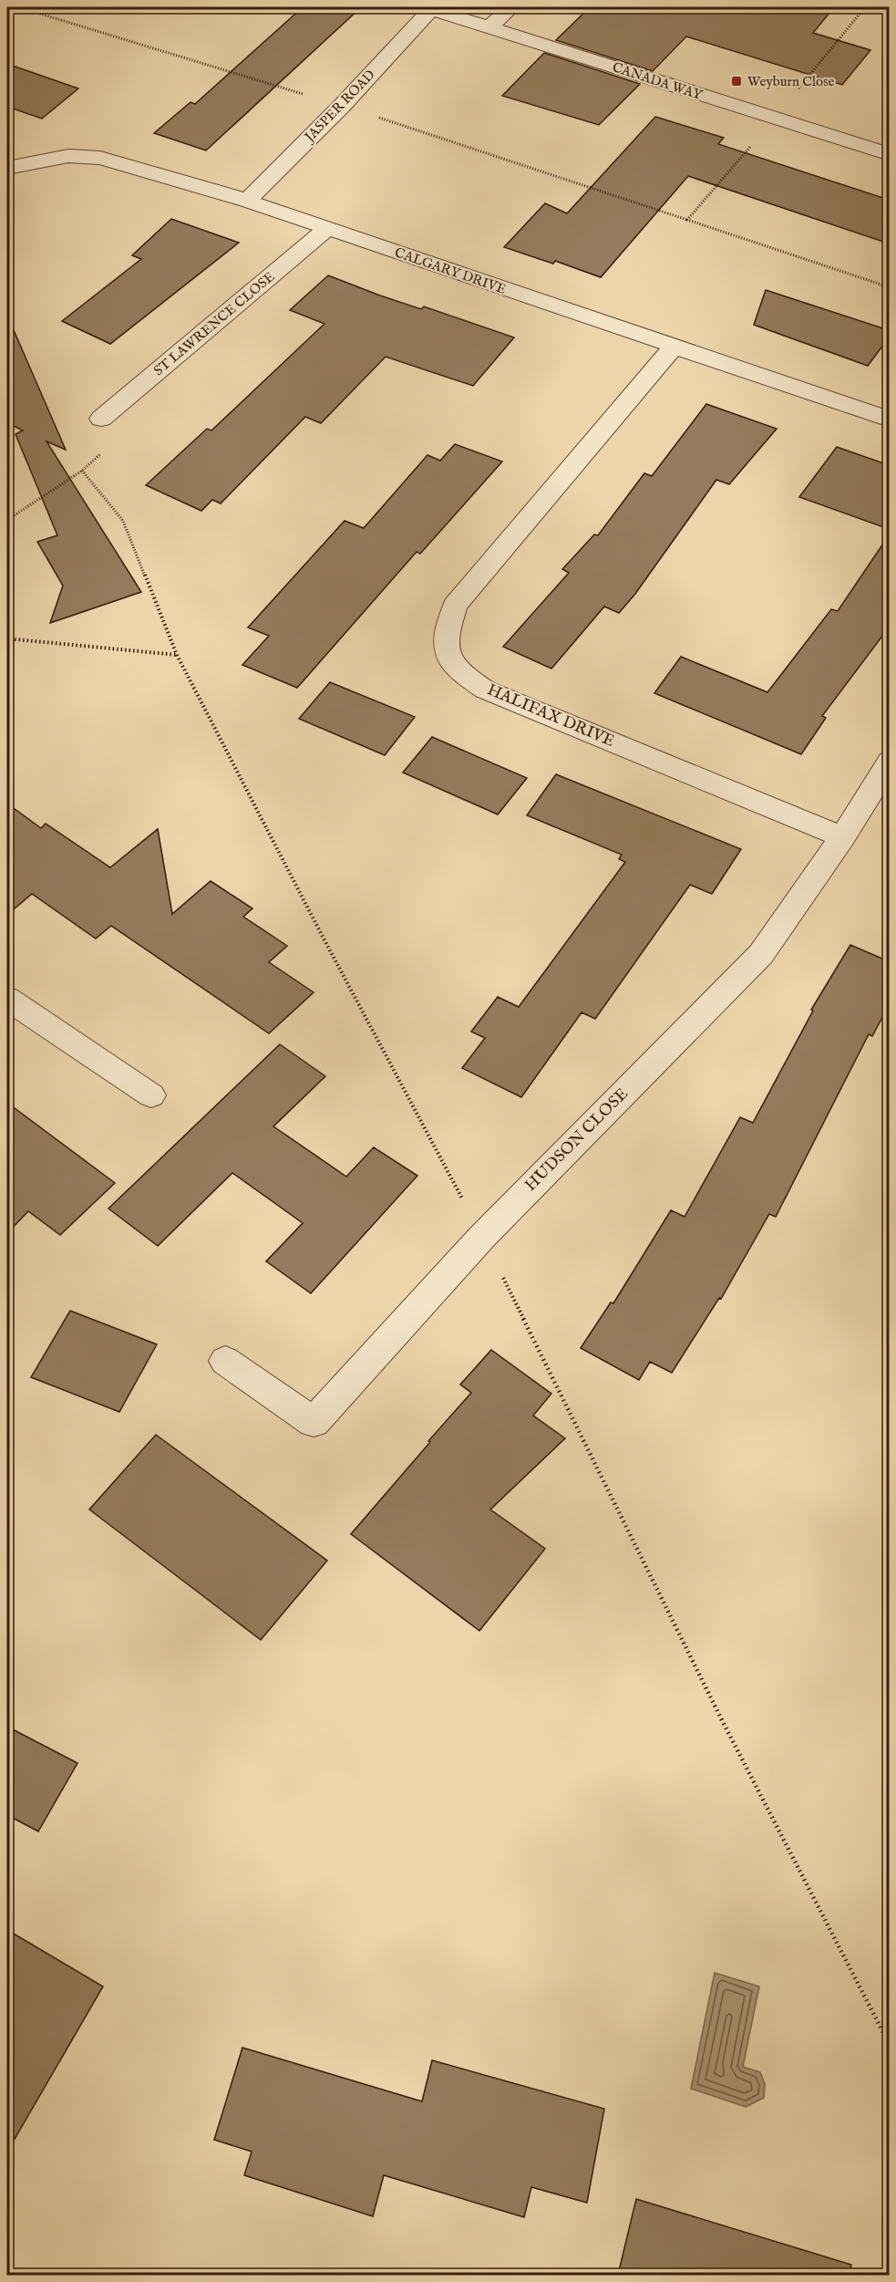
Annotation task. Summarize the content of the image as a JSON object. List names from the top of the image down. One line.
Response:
{"streets":{"street":["CANADA WAY","JASPER ROAD","CALGARY DRIVE","ST LAWRENCE CLOSE","HALIFAX DRIVE","HUDSON CLOSE"]},"crossings":[["CANADA WAY","JASPER ROAD"],["JASPER ROAD","CALGARY DRIVE"],["CALGARY DRIVE","ST LAWRENCE CLOSE"],["CALGARY DRIVE","HALIFAX DRIVE"],["HALIFAX DRIVE","HUDSON CLOSE"]],"places":{"transit":["Weyburn Close"]}}
